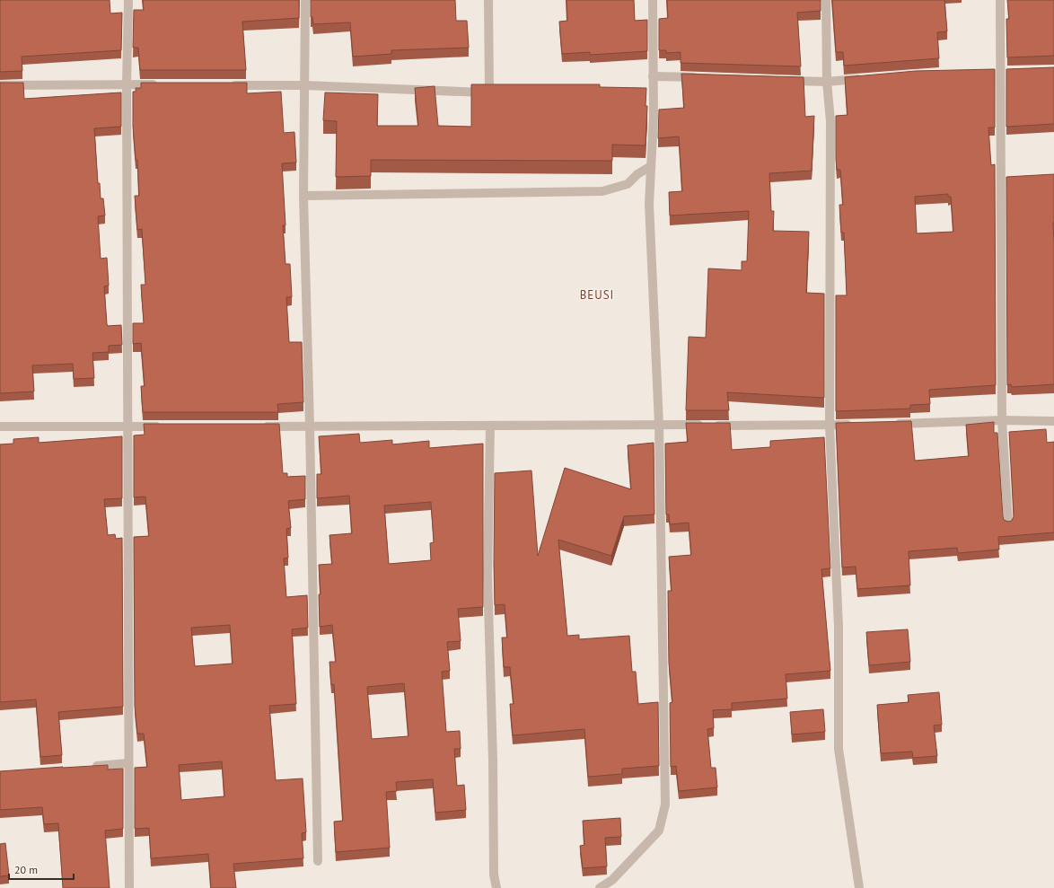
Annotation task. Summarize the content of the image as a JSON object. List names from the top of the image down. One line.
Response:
{"districts":["BEUSI"],"scale_bar":"20 m"}
